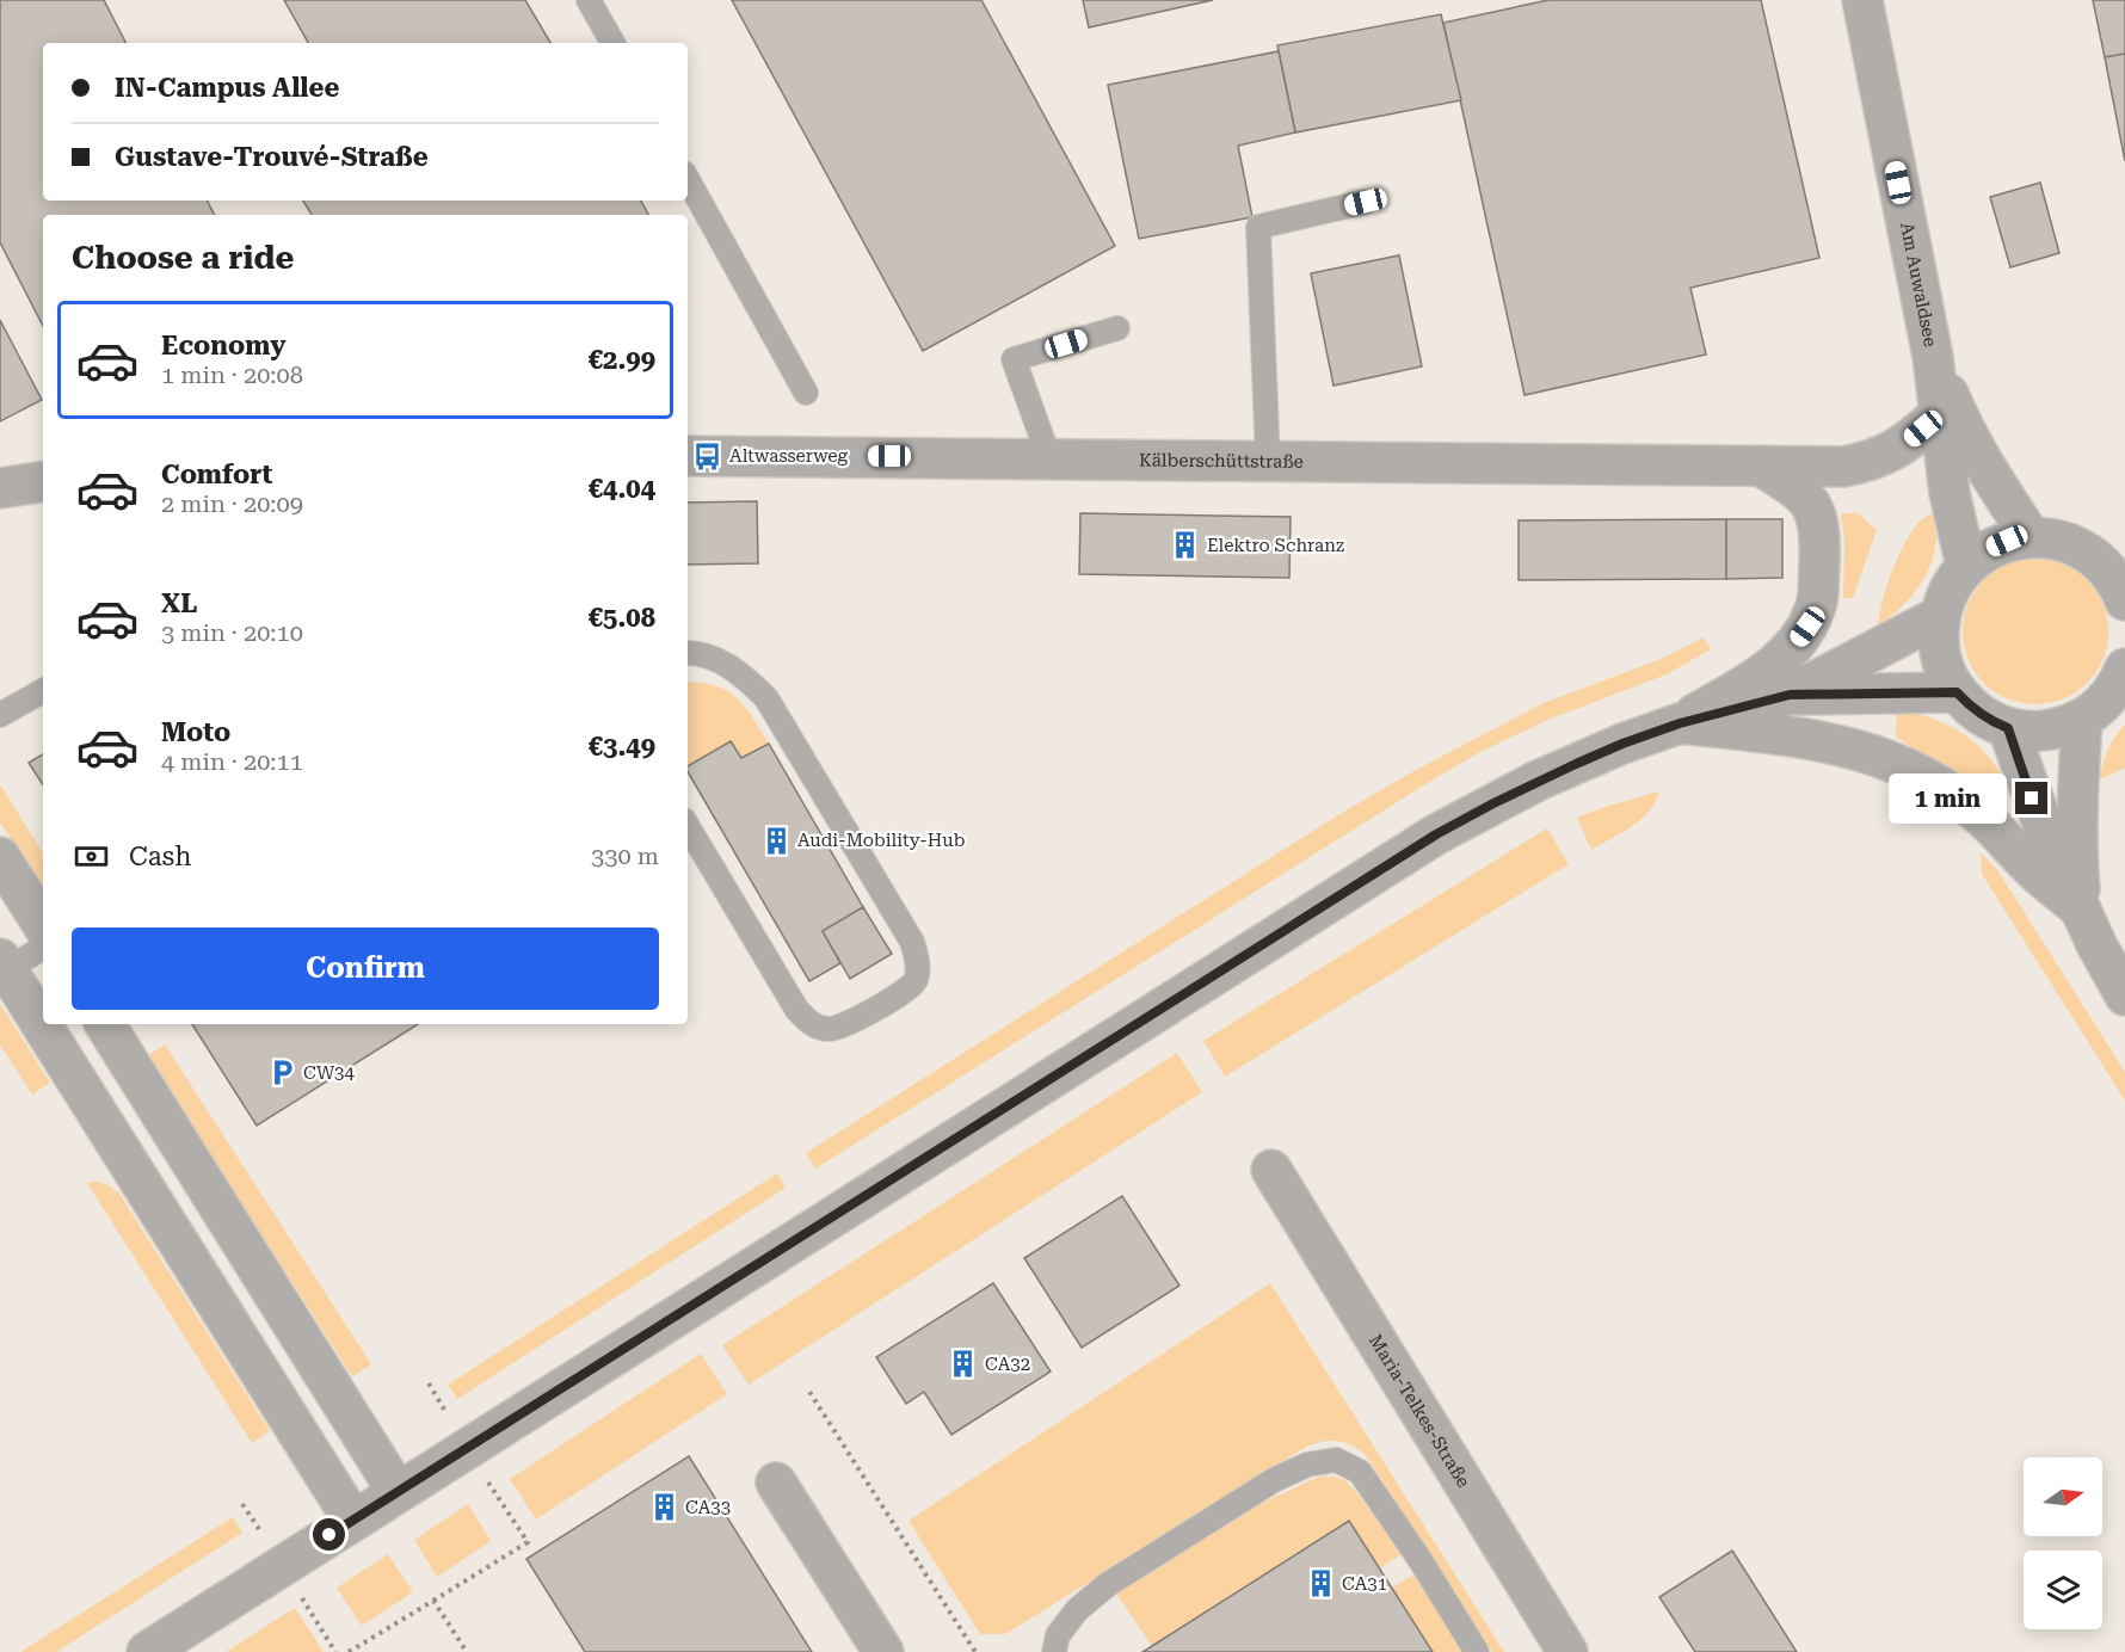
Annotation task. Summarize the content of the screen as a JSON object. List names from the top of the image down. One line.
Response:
{"streets":{"street":["Am Auwaldsee","Kälberschüttstraße","Maria-Telkes-Straße"]},"crossings":[["Am Auwaldsee","Kälberschüttstraße"]],"places":{"bus stop":["Altwasserweg"],"building":["Elektro Schranz","Audi-Mobility-Hub","CA32","CA33","CA31"],"parking":["CW34"]},"north":"right","page":{"banner":["IN-Campus Allee","Gustave-Trouvé-Straße"],"heading":"Choose a ride","list":[{"name":"Economy","note":"1 min · 20:08","value":"€2.99"},{"name":"Comfort","note":"2 min · 20:09","value":"€4.04"},{"name":"XL","note":"3 min · 20:10","value":"€5.08"},{"name":"Moto","note":"4 min · 20:11","value":"€3.49"}],"bubble":"1 min","pay":["Cash","330 m"],"buttons":"Confirm"}}
